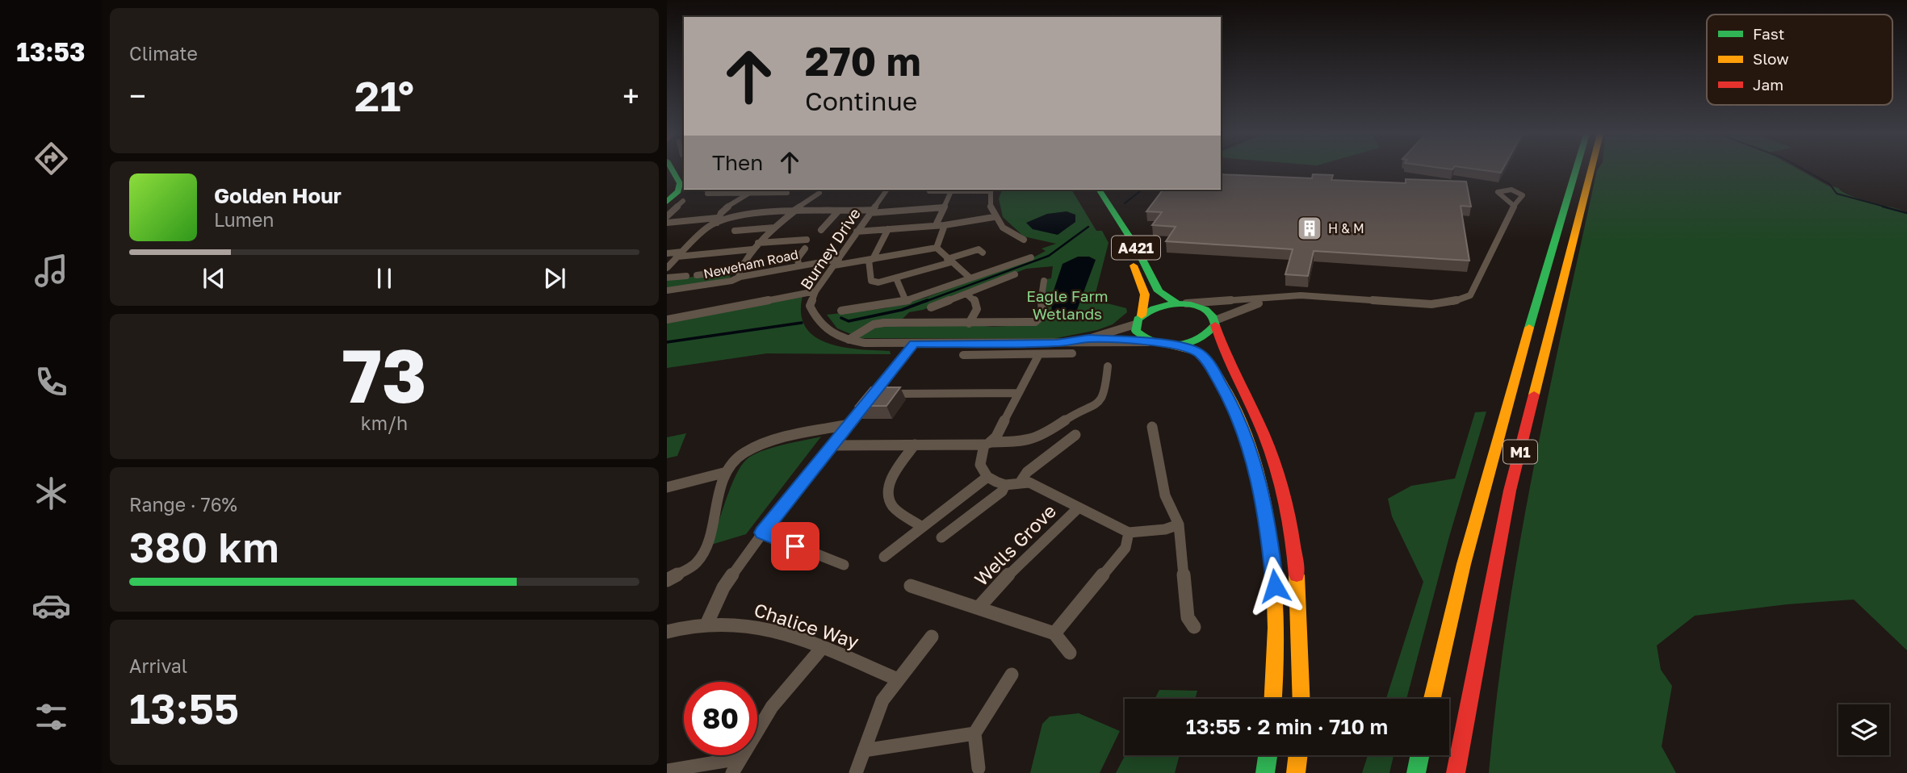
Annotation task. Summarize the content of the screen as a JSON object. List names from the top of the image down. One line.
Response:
{"streets":{"main road":["A421","M1"],"street":["Burney Drive","Neweham Road","Wells Grove","Chalice Way"]},"crossings":[["Burney Drive","Neweham Road"]],"parks":["Eagle Farm Wetlands"],"places":{"building":["H & M"]},"legend":["Fast","Slow","Jam"],"page":{"tabs":"13:53","tile":["Climate",["73","km/h"],["Range · 76%","380 km"],["Arrival","13:55"]],"turn":["270 m","Continue"],"heat":["−","21°","+"],"then":"Then","song":["Golden Hour","Lumen"],"limit":"80","trip":"13:55 · 2 min · 710 m"}}
